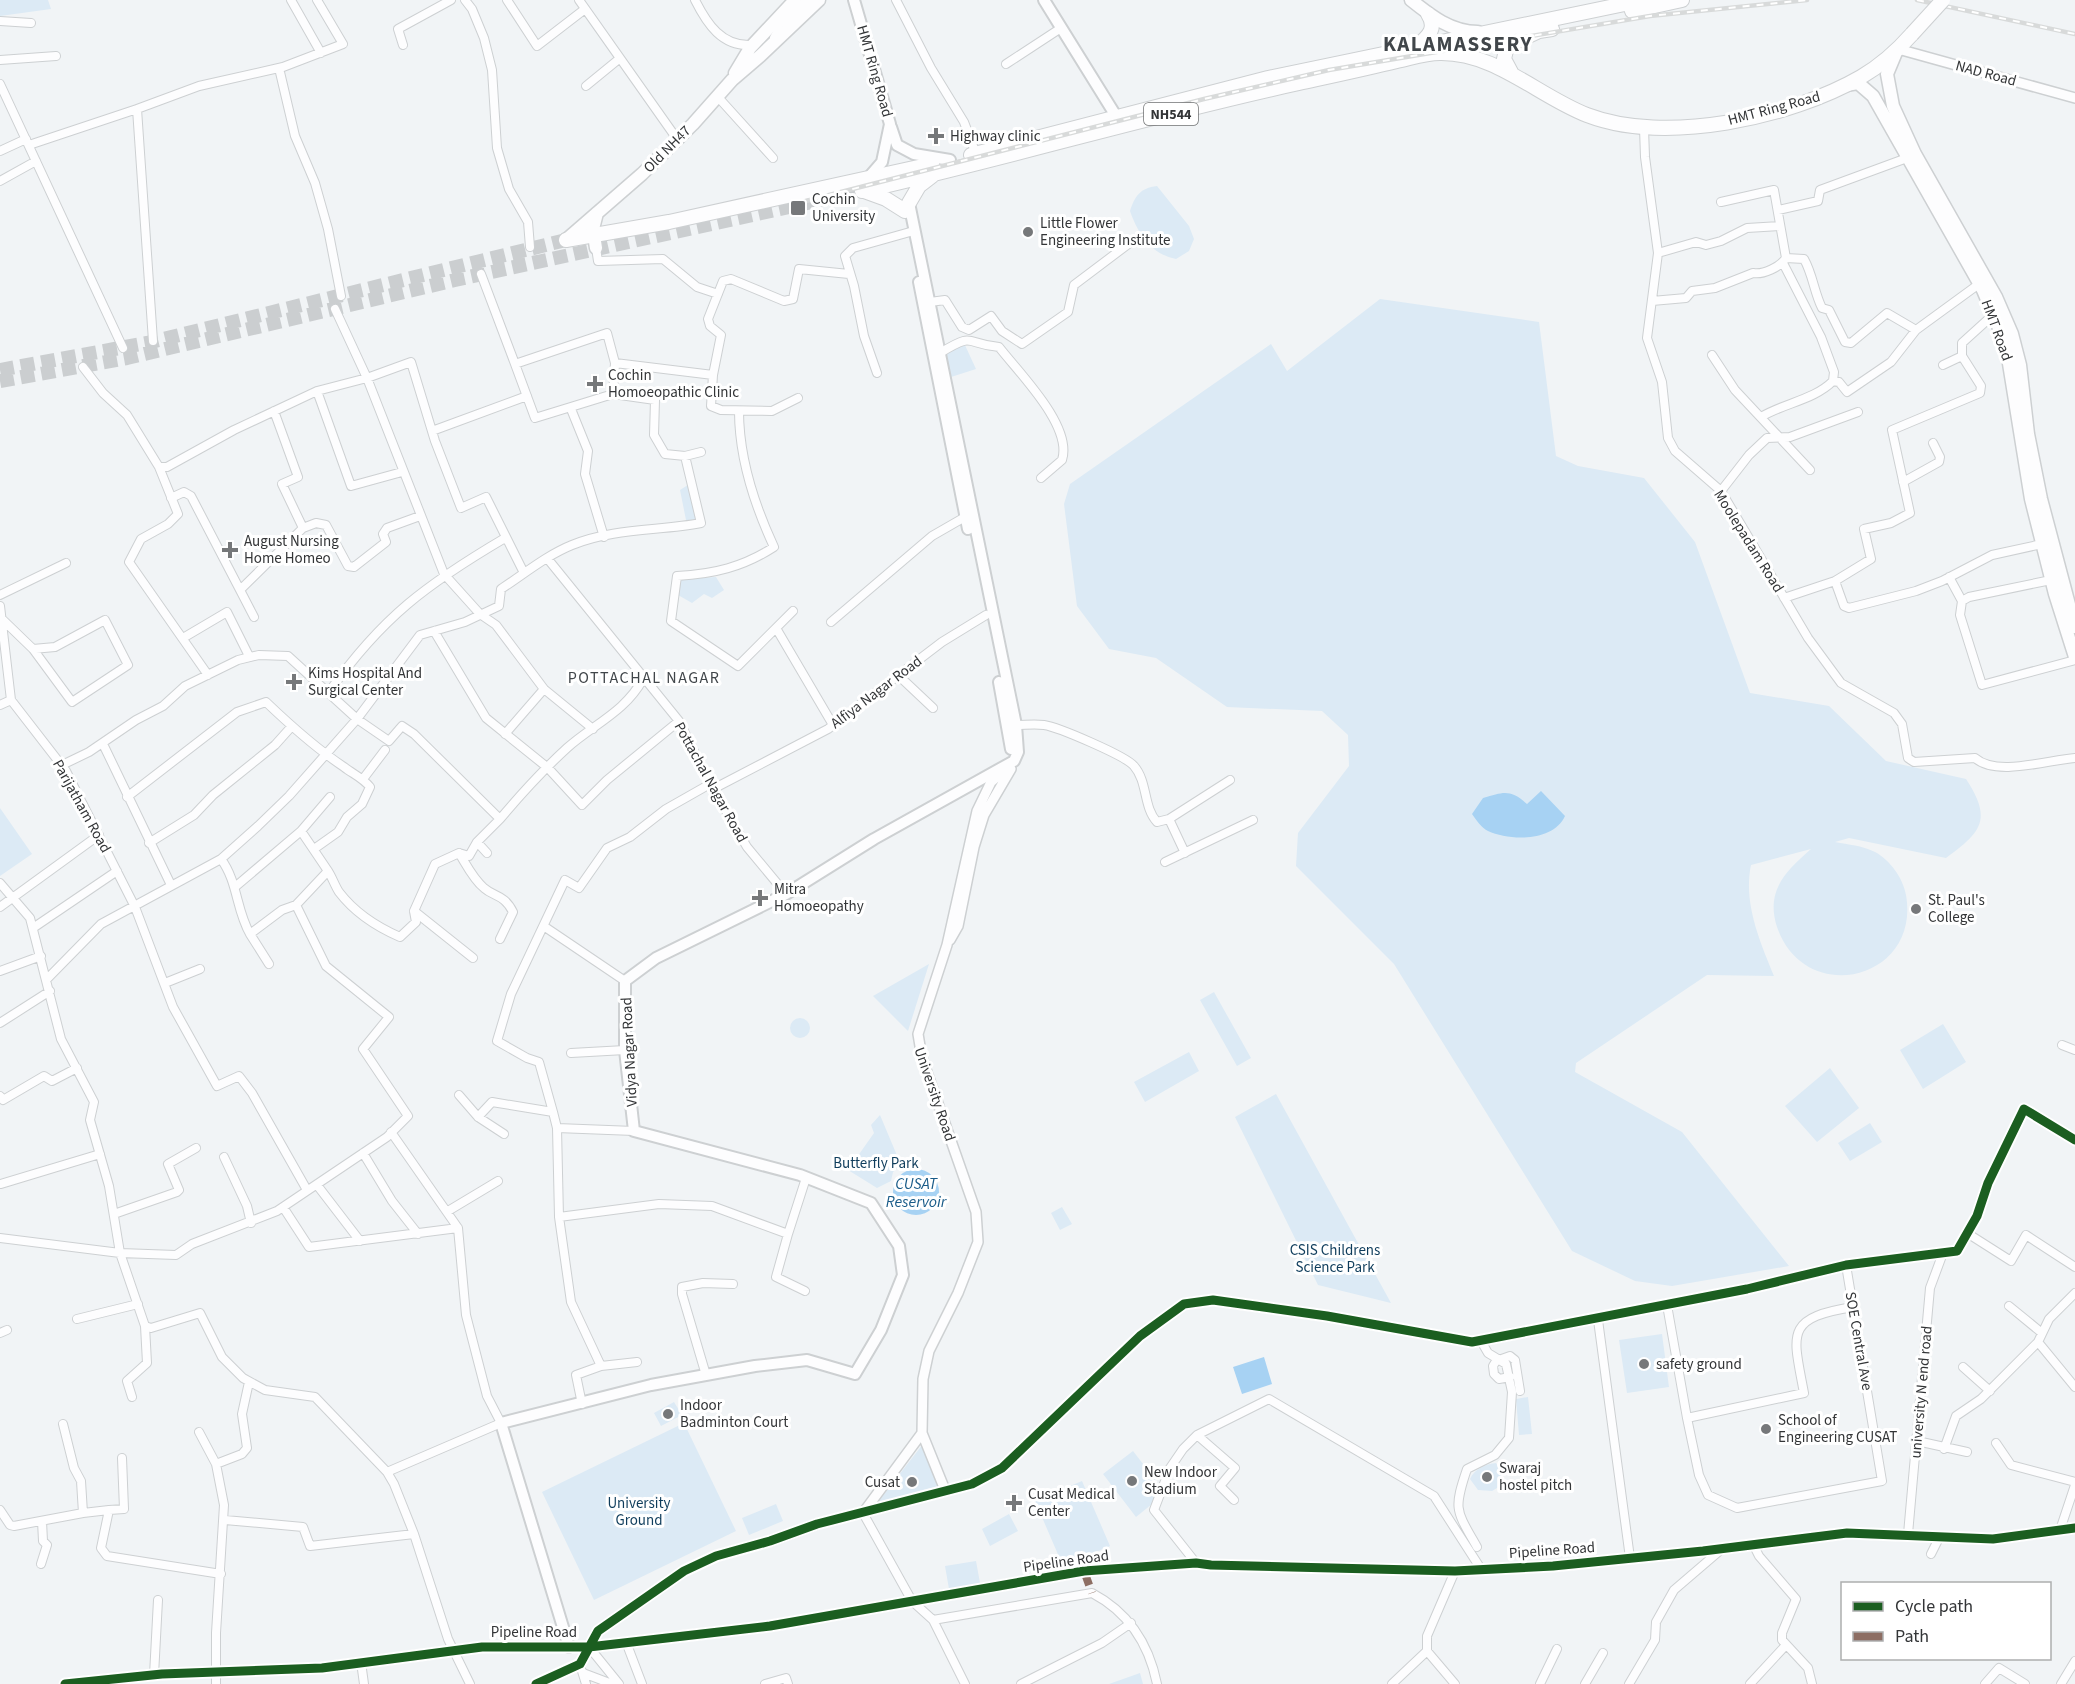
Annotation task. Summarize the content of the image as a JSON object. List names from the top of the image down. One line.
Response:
{"streets":{"highway":["HMT Ring Road","NH544"],"main road":["Old NH47","HMT Road","Vidya Nagar Road"],"street":["NAD Road","Moolepadam Road","Alfiya Nagar Road","Pottachal Nagar Road","Parijatham Road","University Road","SOE Central Ave","university N end road","Pipeline Road"]},"crossings":[["HMT Ring Road","NAD Road"],["HMT Ring Road","NH544"],["HMT Ring Road","HMT Road"],["HMT Ring Road","Moolepadam Road"],["NAD Road","HMT Road"],["Alfiya Nagar Road","Pottachal Nagar Road"],["Pottachal Nagar Road","Vidya Nagar Road"],["Vidya Nagar Road","University Road"],["university N end road","Pipeline Road"]],"districts":["KALAMASSERY","POTTACHAL NAGAR"],"water":["CUSAT Reservoir"],"parks":["Butterfly Park","CSIS Childrens Science Park","University Ground"],"places":{"health":["Highway clinic","Cochin Homoeopathic Clinic","August Nursing Home Homeo","Kims Hospital And Surgical Center","Mitra Homoeopathy","Cusat Medical Center"],"transit":["Cochin University"],"other":["Little Flower Engineering Institute","St. Paul's College","safety ground","Indoor Badminton Court","School of Engineering CUSAT","Swaraj hostel pitch","New Indoor Stadium","Cusat"]},"legend":["Cycle path","Path"]}
